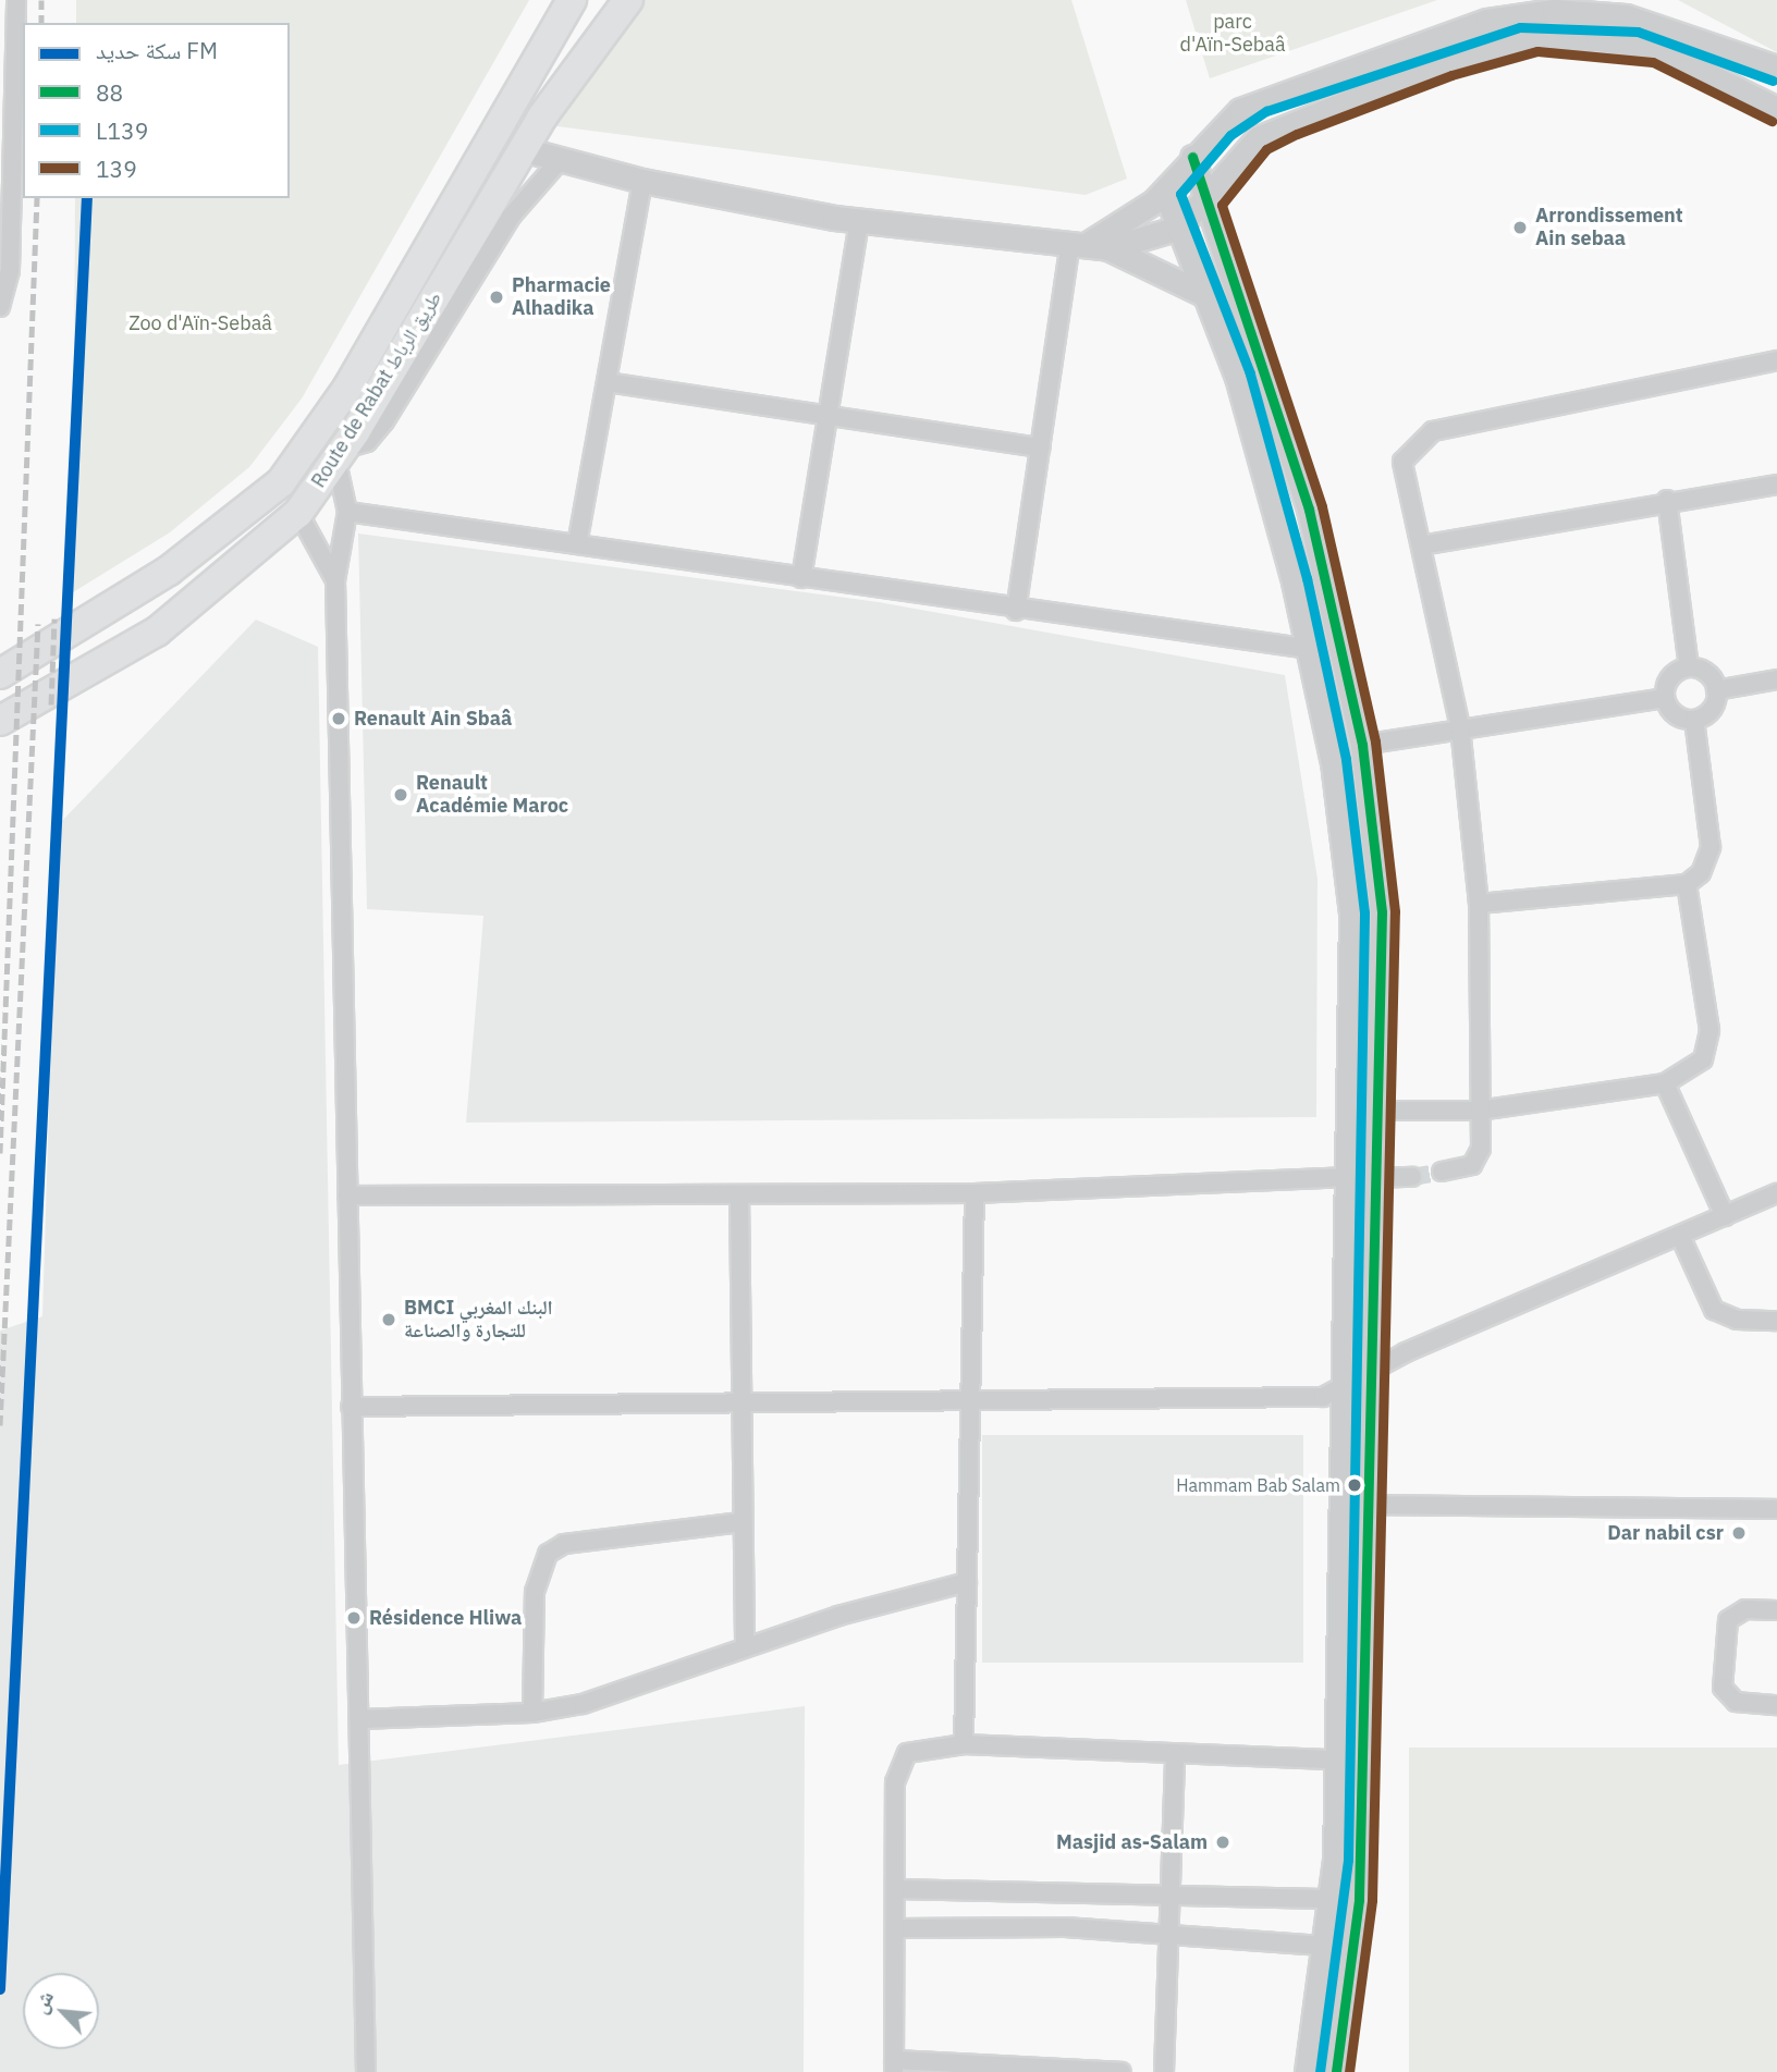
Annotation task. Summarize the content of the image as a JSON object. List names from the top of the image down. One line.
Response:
{"streets":{"main road":["Route de Rabat طريق الرباط"]},"parks":["parc d'Aïn-Sebaâ","Zoo d'Aïn-Sebaâ"],"places":["Arrondissement Ain sebaa","Pharmacie Alhadika","Renault Ain Sbaâ","Renault Académie Maroc","BMCI البنك المغربي للتجارة والصناعة","Hammam Bab Salam","Dar nabil csr","Résidence Hliwa","Masjid as-Salam"],"lines":["transit line L139","transit line 139","transit line 88","rail line FM"],"legend":["سكة حديد FM","88","L139","139"],"north":"top left"}
